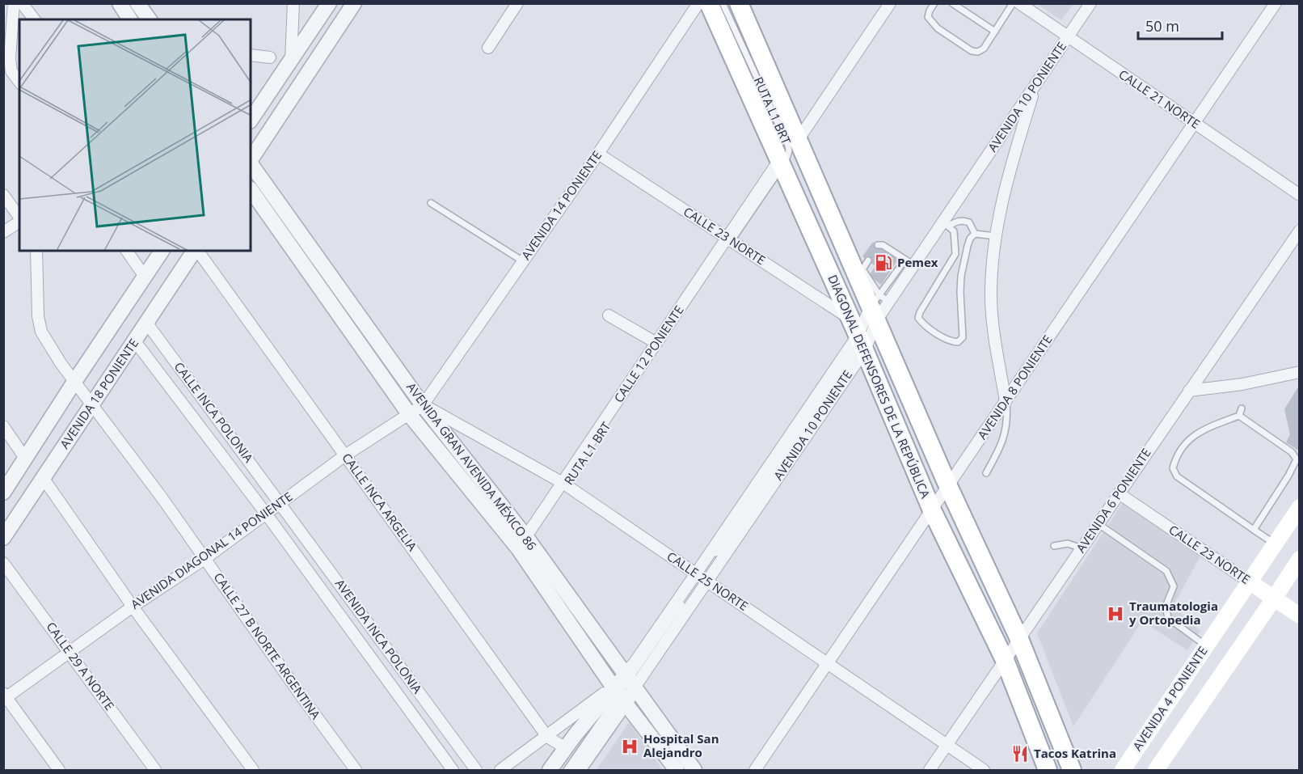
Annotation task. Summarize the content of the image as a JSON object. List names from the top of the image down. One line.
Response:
{"streets":{"main road":["CALLE 23 NORTE","DIAGONAL DEFENSORES DE LA REPÚBLICA","AVENIDA 4 PONIENTE"],"street":["AVENIDA 10 PONIENTE","CALLE 21 NORTE","AVENIDA 14 PONIENTE","CALLE 12 PONIENTE","AVENIDA 8 PONIENTE","AVENIDA 18 PONIENTE","CALLE INCA POLONIA","AVENIDA GRAN AVENIDA MÉXICO 86","AVENIDA 6 PONIENTE","CALLE INCA ARGELIA","AVENIDA DIAGONAL 14 PONIENTE","CALLE 25 NORTE","AVENIDA INCA POLONIA","CALLE 27 B NORTE ARGENTINA","CALLE 29 A NORTE"],"lane":["RUTA L1 BRT"]},"crossings":[["AVENIDA 10 PONIENTE","CALLE 21 NORTE"],["AVENIDA 10 PONIENTE","RUTA L1 BRT"],["AVENIDA 10 PONIENTE","CALLE 23 NORTE"],["AVENIDA 10 PONIENTE","DIAGONAL DEFENSORES DE LA REPÚBLICA"],["AVENIDA 10 PONIENTE","AVENIDA GRAN AVENIDA MÉXICO 86"],["AVENIDA 10 PONIENTE","CALLE INCA ARGELIA"],["AVENIDA 10 PONIENTE","CALLE 25 NORTE"],["CALLE 21 NORTE","AVENIDA 8 PONIENTE"],["RUTA L1 BRT","CALLE 23 NORTE"],["RUTA L1 BRT","CALLE 12 PONIENTE"],["RUTA L1 BRT","DIAGONAL DEFENSORES DE LA REPÚBLICA"],["RUTA L1 BRT","CALLE 25 NORTE"],["AVENIDA 14 PONIENTE","CALLE 23 NORTE"],["AVENIDA 14 PONIENTE","AVENIDA GRAN AVENIDA MÉXICO 86"],["AVENIDA 14 PONIENTE","AVENIDA DIAGONAL 14 PONIENTE"],["AVENIDA 14 PONIENTE","CALLE 25 NORTE"],["CALLE 23 NORTE","CALLE 12 PONIENTE"],["CALLE 23 NORTE","DIAGONAL DEFENSORES DE LA REPÚBLICA"],["CALLE 23 NORTE","AVENIDA 6 PONIENTE"],["CALLE 23 NORTE","AVENIDA 4 PONIENTE"],["CALLE 12 PONIENTE","DIAGONAL DEFENSORES DE LA REPÚBLICA"],["CALLE 12 PONIENTE","AVENIDA GRAN AVENIDA MÉXICO 86"],["CALLE 12 PONIENTE","CALLE 25 NORTE"],["DIAGONAL DEFENSORES DE LA REPÚBLICA","AVENIDA 8 PONIENTE"],["DIAGONAL DEFENSORES DE LA REPÚBLICA","AVENIDA 6 PONIENTE"],["AVENIDA 8 PONIENTE","CALLE 25 NORTE"],["AVENIDA 18 PONIENTE","CALLE INCA POLONIA"],["AVENIDA 18 PONIENTE","CALLE 27 B NORTE ARGENTINA"],["CALLE INCA POLONIA","AVENIDA DIAGONAL 14 PONIENTE"],["CALLE INCA POLONIA","AVENIDA INCA POLONIA"],["AVENIDA GRAN AVENIDA MÉXICO 86","AVENIDA DIAGONAL 14 PONIENTE"],["AVENIDA GRAN AVENIDA MÉXICO 86","CALLE 25 NORTE"],["AVENIDA 6 PONIENTE","CALLE 25 NORTE"],["CALLE INCA ARGELIA","AVENIDA DIAGONAL 14 PONIENTE"],["AVENIDA DIAGONAL 14 PONIENTE","CALLE 25 NORTE"],["AVENIDA DIAGONAL 14 PONIENTE","AVENIDA INCA POLONIA"],["AVENIDA DIAGONAL 14 PONIENTE","CALLE 27 B NORTE ARGENTINA"],["AVENIDA DIAGONAL 14 PONIENTE","CALLE 29 A NORTE"]],"places":{"fuel station":["Pemex"],"hospital":["Traumatologia y Ortopedia","Hospital San Alejandro"],"restaurant":["Tacos Katrina"]},"scale_bar":"50 m"}
